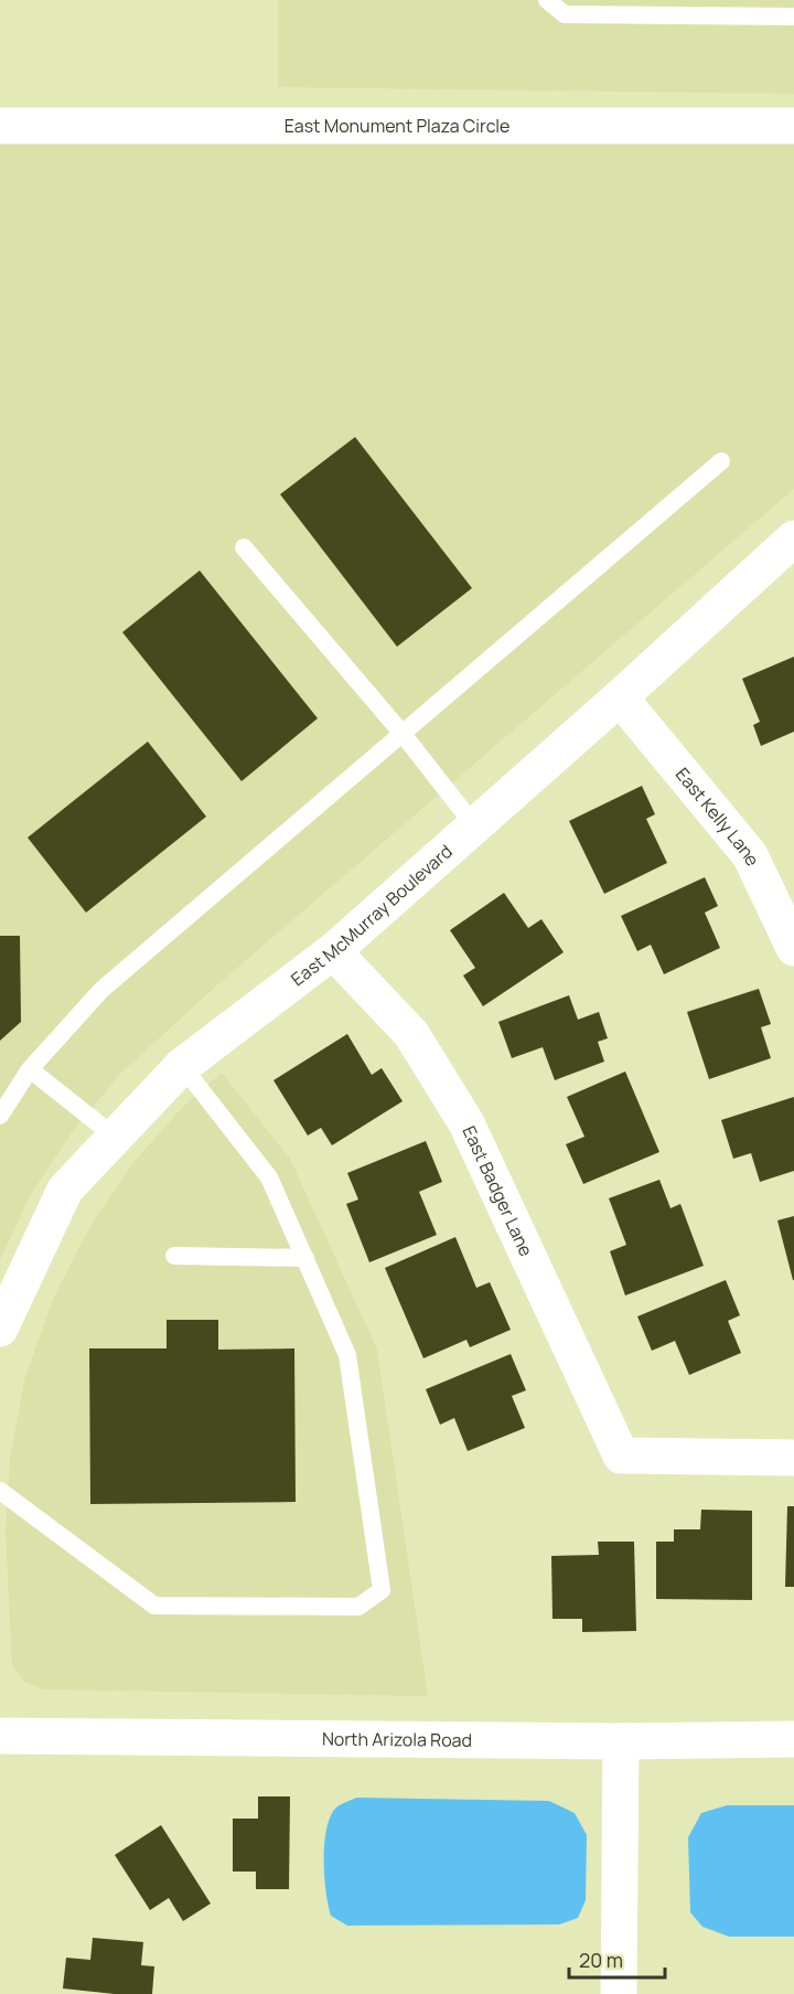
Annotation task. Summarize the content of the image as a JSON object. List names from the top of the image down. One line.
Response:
{"streets":{"street":["East Monument Plaza Circle","East Kelly Lane","East McMurray Boulevard","East Badger Lane","North Arizola Road"]},"crossings":[["East Kelly Lane","East McMurray Boulevard"],["East McMurray Boulevard","East Badger Lane"]],"scale_bar":"20 m"}
